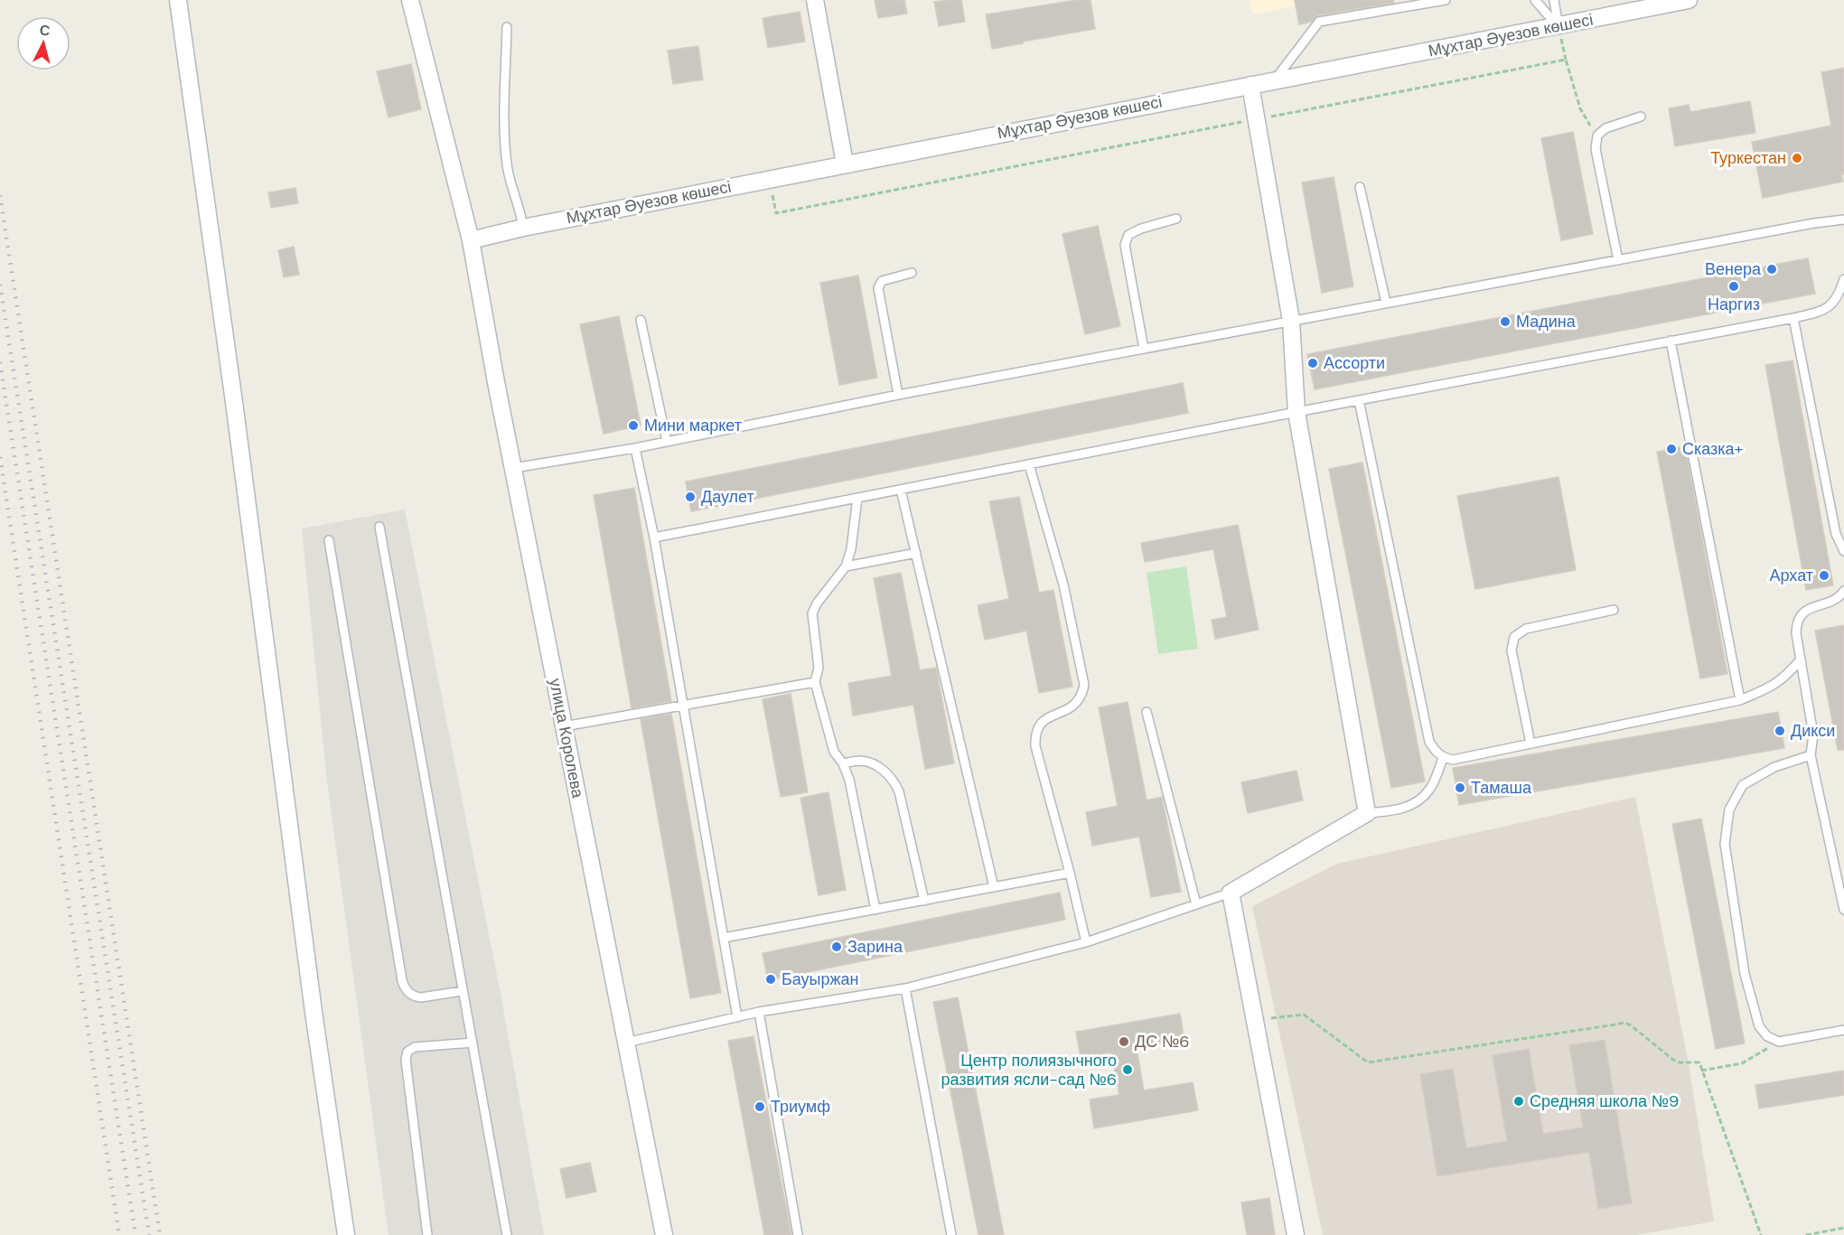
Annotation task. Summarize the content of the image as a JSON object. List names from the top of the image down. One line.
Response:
{"streets":{"street":["Мұхтар Әуезов көшесі","улица Королева"]},"crossings":[["Мұхтар Әуезов көшесі","улица Королева"]],"places":["Туркестан","Венера","Наргиз","Мадина","Ассорти","Мини маркет","Сказка+","Даулет","Архат","Дикси","Тамаша","Зарина","Бауыржан","ДС №6","Центр полиязычного развития ясли-сад №6","Средняя школа №9","Триумф"],"north":"top"}
